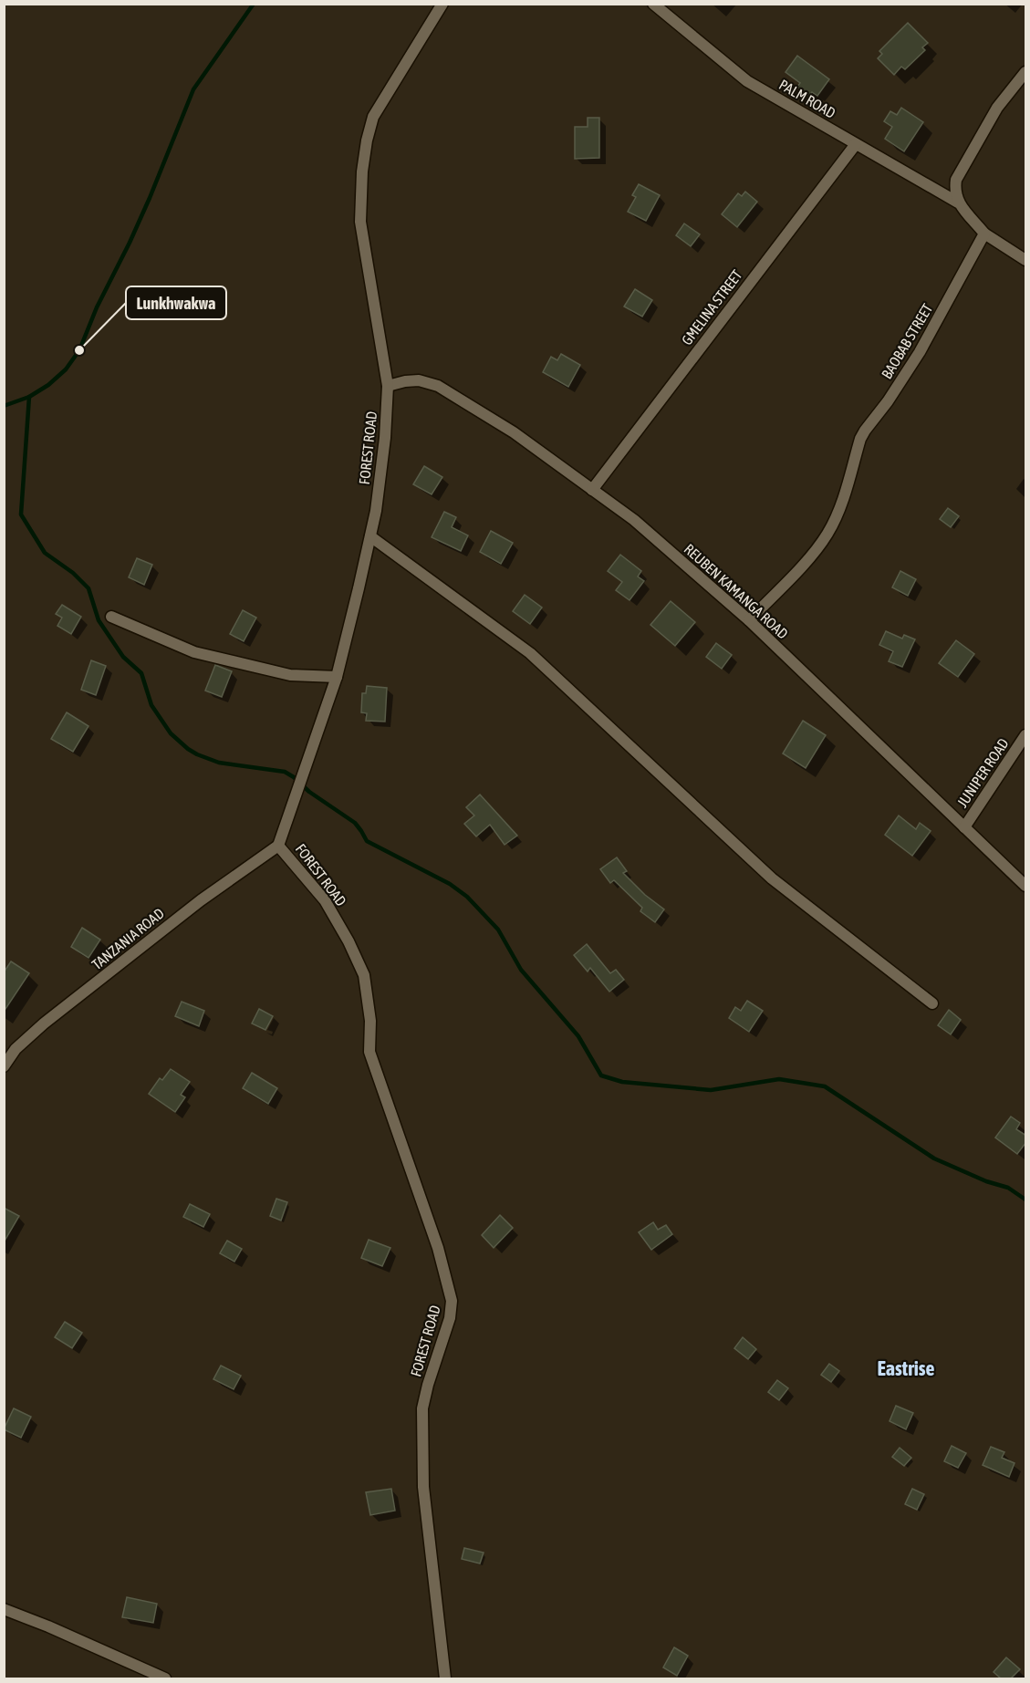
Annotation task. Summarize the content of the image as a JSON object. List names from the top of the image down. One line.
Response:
{"streets":{"street":["PALM ROAD","GMELINA STREET","BAOBAB STREET","FOREST ROAD","REUBEN KAMANGA ROAD","JUNIPER ROAD","TANZANIA ROAD"]},"crossings":[["PALM ROAD","GMELINA STREET"],["GMELINA STREET","REUBEN KAMANGA ROAD"],["BAOBAB STREET","REUBEN KAMANGA ROAD"],["FOREST ROAD","REUBEN KAMANGA ROAD"],["FOREST ROAD","TANZANIA ROAD"],["REUBEN KAMANGA ROAD","JUNIPER ROAD"]],"districts":["Eastrise"],"places":["Lunkhwakwa"]}
